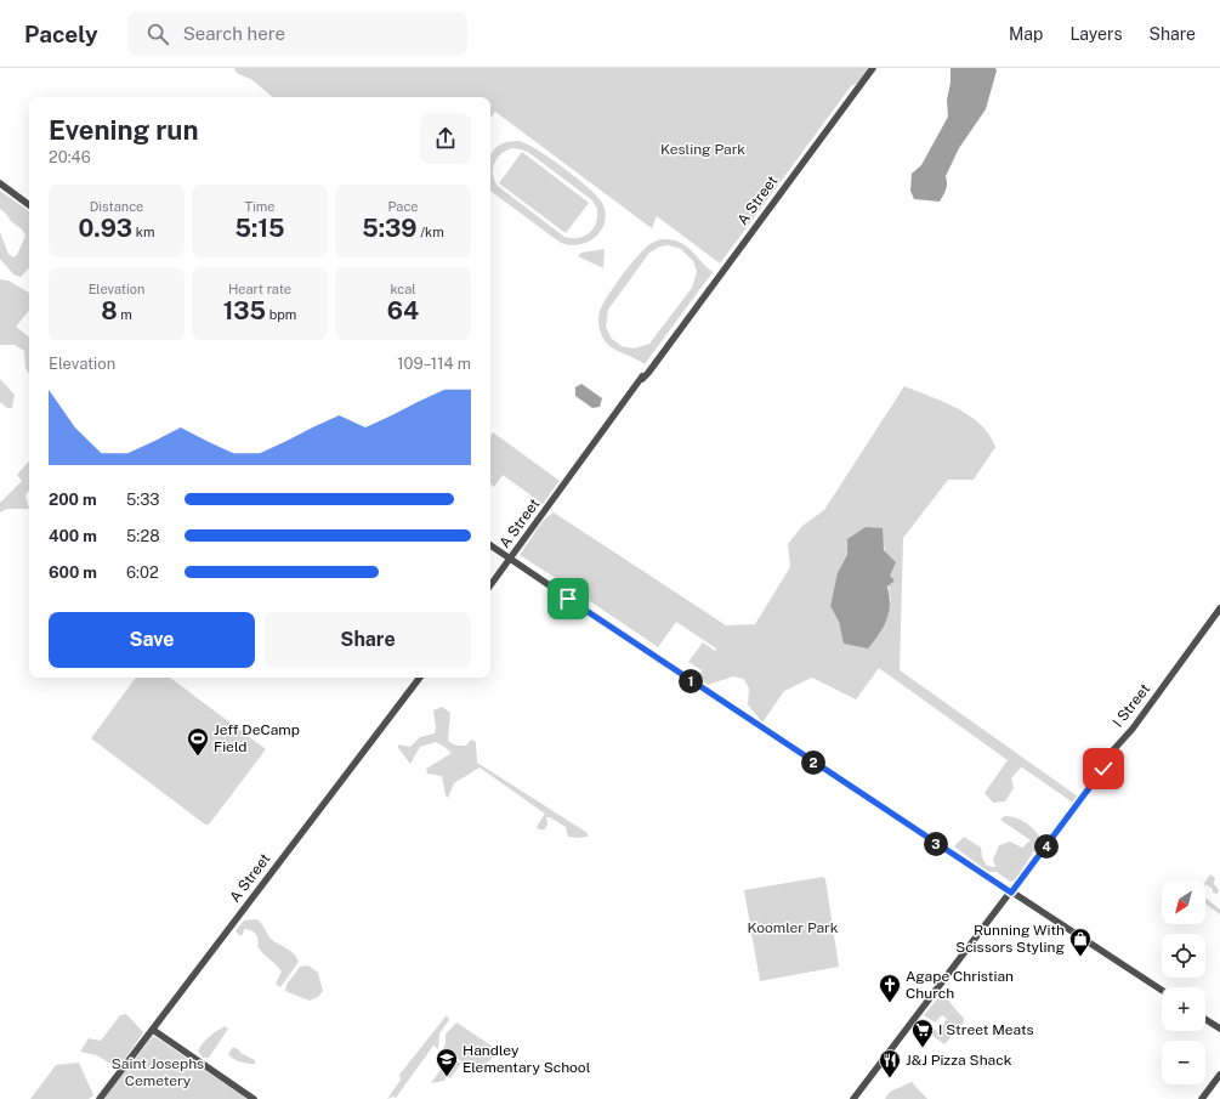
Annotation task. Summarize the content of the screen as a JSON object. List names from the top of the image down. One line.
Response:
{"streets":{"street":["A Street","I Street"]},"parks":["Kesling Park","Koomler Park","Saint Josephs Cemetery"],"places":{"sports":["Jeff DeCamp Field"],"shop":["Running With Scissors Styling"],"church":["Agape Christian Church"],"supermarket":["I Street Meats"],"school or university":["Handley Elementary School"],"restaurant":["J&J Pizza Shack"]},"north":"bottom left","page":{"header":"Pacely","search":"Search here","nav":["Map","Layers","Share"],"heading":["Evening run","20:46"],"stats":[["Distance","0.93 km"],["Time","5:15"],["Pace","5:39 /km"],["Elevation","8 m"],["Heart rate","135 bpm"],["kcal","64"]],"chart":["Elevation","109–114 m"],"list":[{"name":"200 m","note":"5:33"},{"name":"400 m","note":"5:28"},{"name":"600 m","note":"6:02"}],"buttons":["Save","Share"],"pins":["1","2","3","4"],"map_buttons":["+","−"]}}
